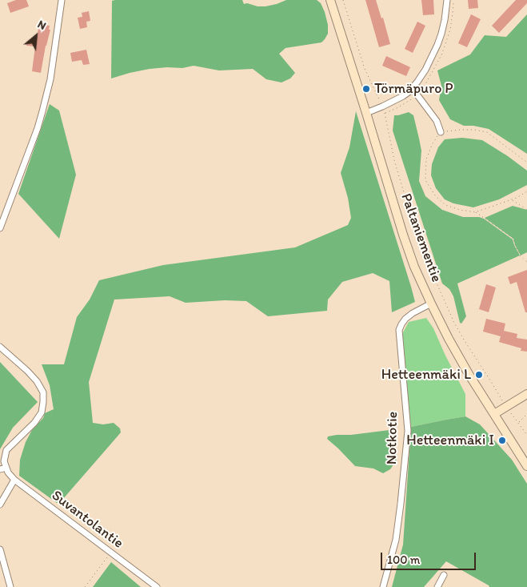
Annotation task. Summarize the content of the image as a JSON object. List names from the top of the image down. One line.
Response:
{"streets":{"street":["Paltaniementie","Notkotie","Suvantolantie"]},"crossings":[["Paltaniementie","Notkotie"]],"places":["Törmäpuro P","Hetteenmäki L","Hetteenmäki I"],"scale_bar":"100 m","north":"top right"}
